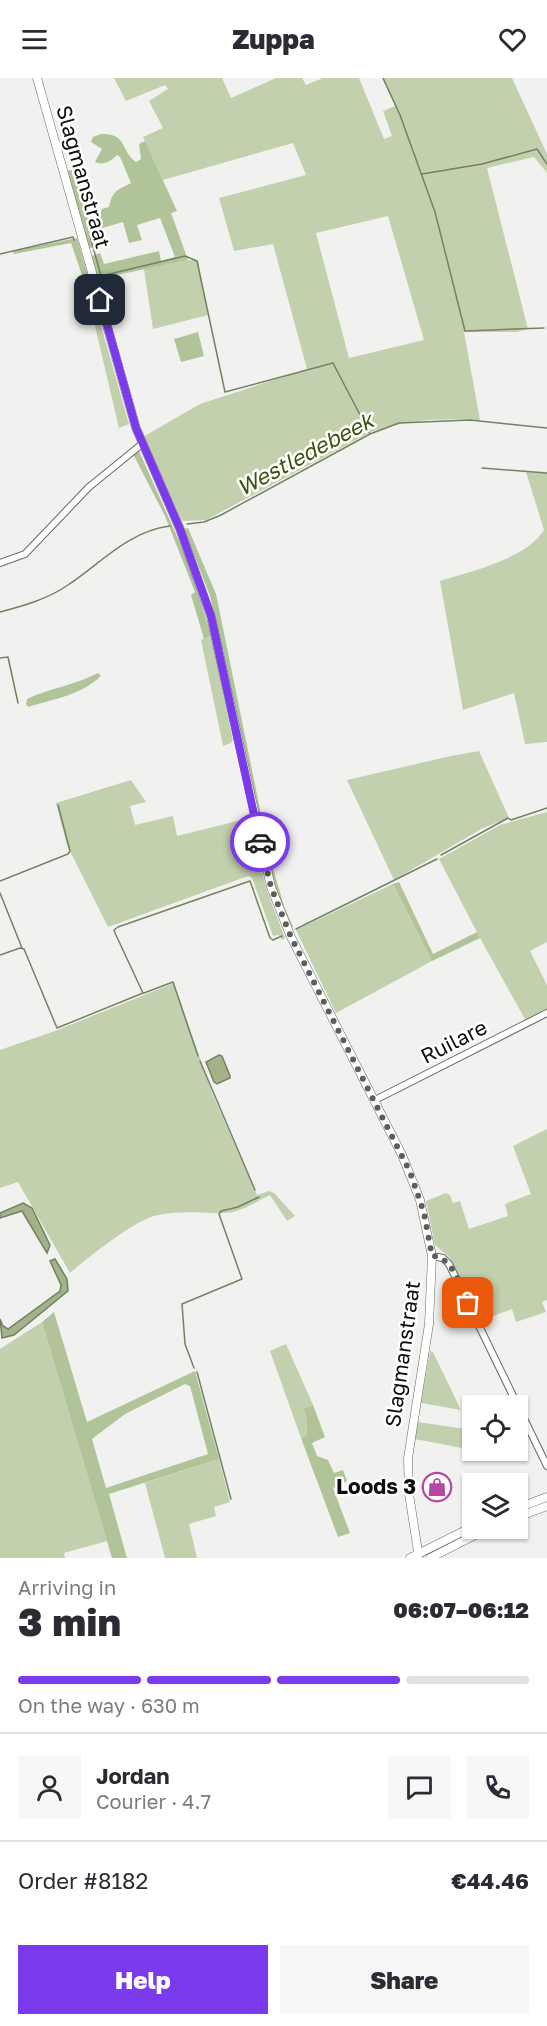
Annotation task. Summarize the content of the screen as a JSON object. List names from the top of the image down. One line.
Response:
{"streets":{"main road":["Slagmanstraat"],"street":["Ruilare"]},"crossings":[["Slagmanstraat","Ruilare"]],"water":["Westledebeek"],"places":{"shop":["Loods 3"]},"page":{"header":"Zuppa","heading":["3 min","Arriving in","06:07–06:12"],"panel":["Jordan","Courier · 4.7","Order #8182","€44.46"],"bar":"On the way · 630 m","buttons":["Help","Share"]}}
